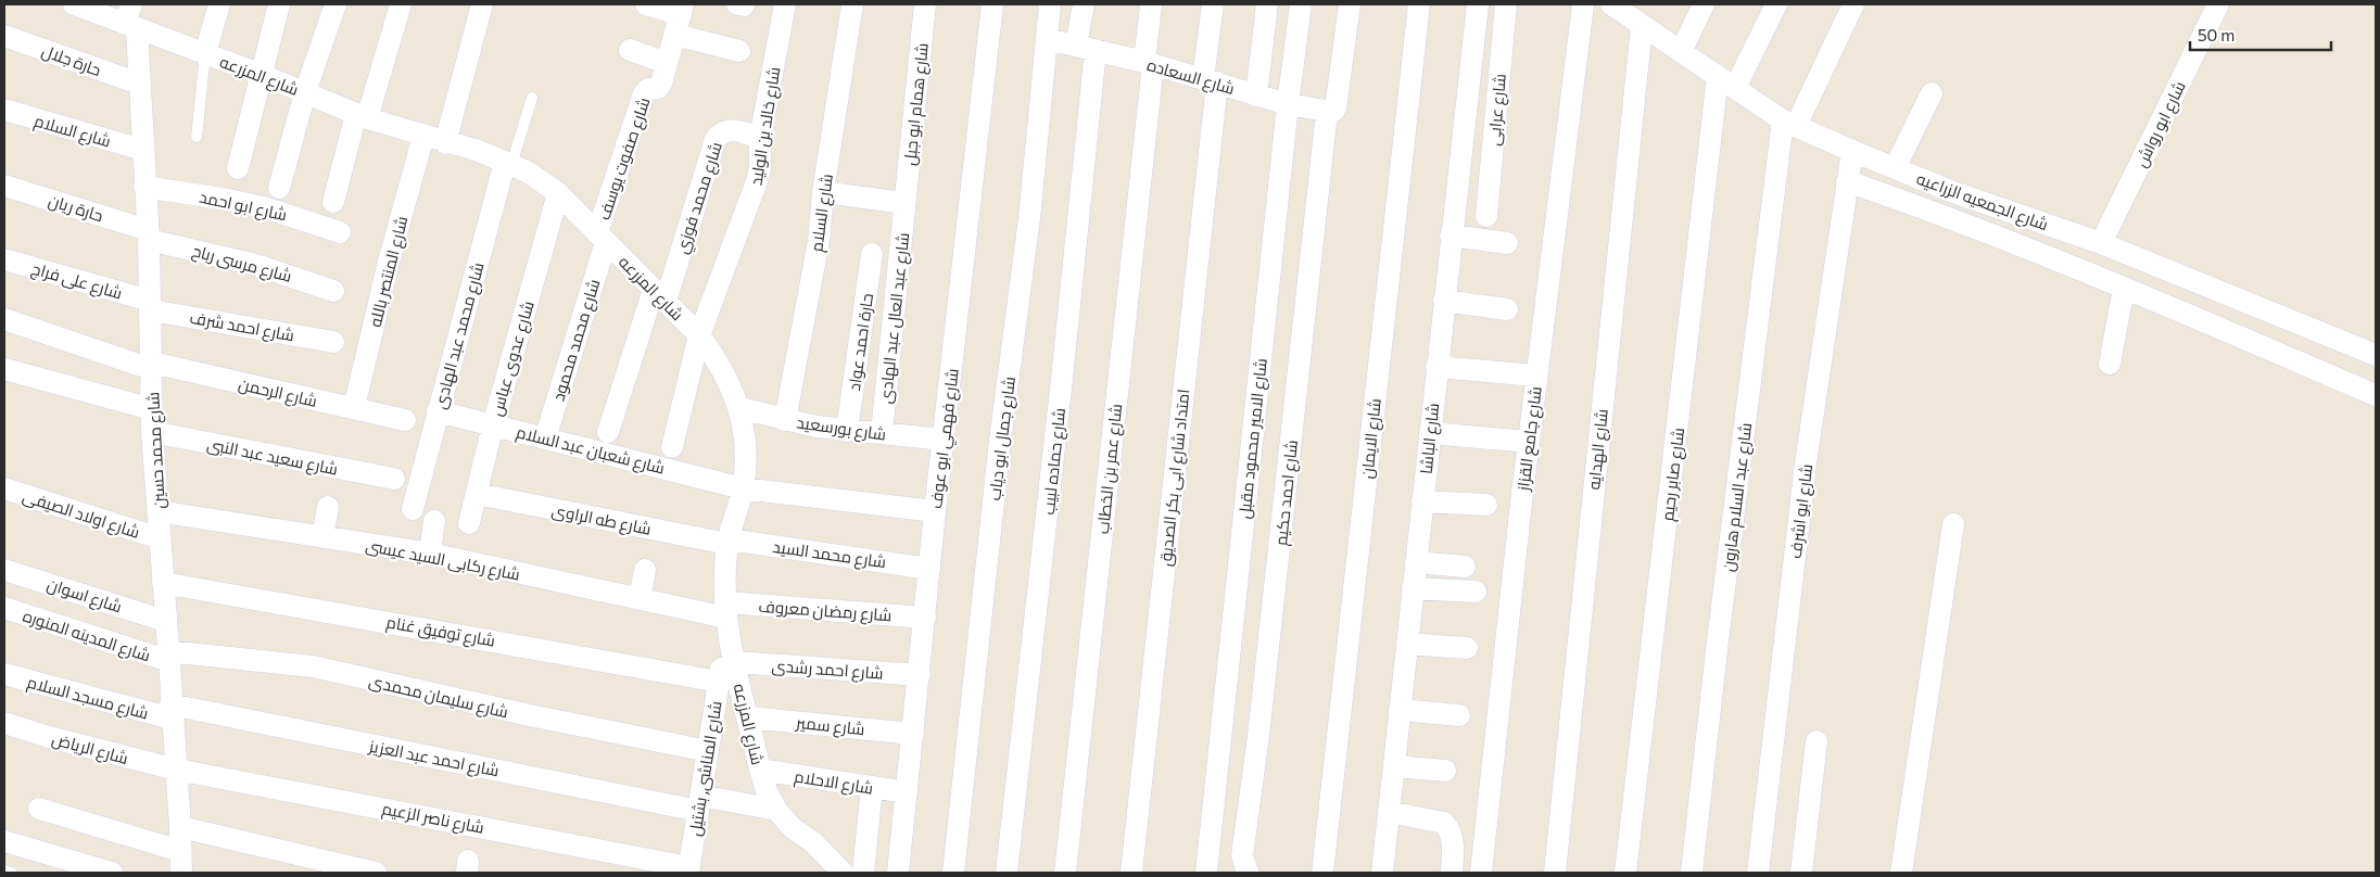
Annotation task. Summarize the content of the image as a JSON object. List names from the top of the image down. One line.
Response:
{"streets":{"street":["حارة جلال","شارع المزرعه","شارع السعاده","شارع همام ابو جبل","شارع عرابى","شارع ابو رواش","شارع خالد بن الوليد","شارع السلام","شارع صفوت يوسف","شارع محمد فوزي","شارع الجمعيه الزراعيه","شارع ابو احمد","حارة ريان","شارع مرسى رباح","شارع المنتصر بالله","شارع على فراج","شارع عبد العال عبد الهادى","شارع احمد شرف","شارع محمد عبد الهادى","شارع محمد محمود","حارة احمد عواد","شارع عدوى عباس","شارع الرحمن","شارع بورسعيد","شارع فهمي ابو عوف","شارع جمال ابو دياب","شارع الامير محمود مقبل","شارع الايمان","شارع الباشا","شارع جامع القزاز","شارع شعبان عبد السلام","شارع الهدايه","شارع محمد حسين","شارع سعيد عبد النبى","شارع حماده لبيب","شارع عمر بن الخطاب","شارع صابر رحيم","امتداد شارع ابى بكر الصديق","شارع احمد حكيم","شارع عبد السلام هارون","شارع ابو اشرف","شارع اولاد الصيفى","شارع طه الراوى","شارع محمد السيد","شارع ركابى السيد عيسى","شارع اسوان","شارع رمضان معروف","شارع توفيق غنام","شارع المدينه المنوره","شارع احمد رشدى","شارع سليمان محمدى","شارع مسجد السلام","شارع سمير","شارع الرياض","شارع احمد عبد العزيز","شارع المناشى, بشتيل","شارع الاحلام","شارع ناصر الزعيم"]},"crossings":[["حارة جلال","شارع محمد حسين"],["شارع المزرعه","شارع خالد بن الوليد"],["شارع المزرعه","شارع صفوت يوسف"],["شارع المزرعه","شارع محمد فوزي"],["شارع المزرعه","شارع المنتصر بالله"],["شارع المزرعه","شارع محمد عبد الهادى"],["شارع المزرعه","شارع محمد محمود"],["شارع المزرعه","شارع عدوى عباس"],["شارع المزرعه","شارع بورسعيد"],["شارع المزرعه","شارع شعبان عبد السلام"],["شارع المزرعه","شارع محمد حسين"],["شارع المزرعه","شارع طه الراوى"],["شارع المزرعه","شارع محمد السيد"],["شارع المزرعه","شارع ركابى السيد عيسى"],["شارع المزرعه","شارع رمضان معروف"],["شارع المزرعه","شارع احمد رشدى"],["شارع المزرعه","شارع سمير"],["شارع المزرعه","شارع احمد عبد العزيز"],["شارع المزرعه","شارع المناشى, بشتيل"],["شارع المزرعه","شارع الاحلام"],["شارع السعاده","شارع جمال ابو دياب"],["شارع السعاده","شارع الامير محمود مقبل"],["شارع السعاده","شارع حماده لبيب"],["شارع السعاده","شارع عمر بن الخطاب"],["شارع السعاده","امتداد شارع ابى بكر الصديق"],["شارع السعاده","شارع احمد حكيم"],["شارع همام ابو جبل","شارع عبد العال عبد الهادى"],["شارع ابو رواش","شارع الجمعيه الزراعيه"],["شارع خالد بن الوليد","شارع محمد فوزي"],["شارع السلام","شارع بورسعيد"],["شارع السلام","شارع محمد حسين"],["شارع صفوت يوسف","شارع محمد محمود"],["شارع الجمعيه الزراعيه","شارع الهدايه"],["شارع الجمعيه الزراعيه","شارع صابر رحيم"],["شارع الجمعيه الزراعيه","شارع عبد السلام هارون"],["شارع الجمعيه الزراعيه","شارع ابو اشرف"],["شارع ابو احمد","شارع محمد حسين"],["حارة ريان","شارع مرسى رباح"],["حارة ريان","شارع محمد حسين"],["شارع مرسى رباح","شارع محمد حسين"],["شارع المنتصر بالله","شارع الرحمن"],["شارع على فراج","شارع احمد شرف"],["شارع على فراج","شارع محمد حسين"],["شارع عبد العال عبد الهادى","شارع بورسعيد"],["شارع احمد شرف","شارع محمد حسين"],["شارع محمد عبد الهادى","شارع شعبان عبد السلام"],["شارع محمد محمود","شارع شعبان عبد السلام"],["حارة احمد عواد","شارع بورسعيد"],["شارع عدوى عباس","شارع شعبان عبد السلام"],["شارع عدوى عباس","شارع طه الراوى"],["شارع الرحمن","شارع محمد حسين"],["شارع بورسعيد","شارع فهمي ابو عوف"],["شارع فهمي ابو عوف","شارع شعبان عبد السلام"],["شارع فهمي ابو عوف","شارع محمد السيد"],["شارع فهمي ابو عوف","شارع رمضان معروف"],["شارع فهمي ابو عوف","شارع احمد رشدى"],["شارع فهمي ابو عوف","شارع سمير"],["شارع فهمي ابو عوف","شارع الاحلام"],["شارع محمد حسين","شارع سعيد عبد النبى"],["شارع محمد حسين","شارع اولاد الصيفى"],["شارع محمد حسين","شارع ركابى السيد عيسى"],["شارع محمد حسين","شارع اسوان"],["شارع محمد حسين","شارع توفيق غنام"],["شارع محمد حسين","شارع المدينه المنوره"],["شارع محمد حسين","شارع سليمان محمدى"],["شارع محمد حسين","شارع مسجد السلام"],["شارع محمد حسين","شارع الرياض"],["شارع محمد حسين","شارع احمد عبد العزيز"],["شارع محمد حسين","شارع ناصر الزعيم"],["شارع طه الراوى","شارع محمد السيد"],["شارع ركابى السيد عيسى","شارع رمضان معروف"],["شارع ركابى السيد عيسى","شارع المناشى, بشتيل"],["شارع رمضان معروف","شارع المناشى, بشتيل"],["شارع توفيق غنام","شارع المناشى, بشتيل"],["شارع المدينه المنوره","شارع سليمان محمدى"],["شارع سليمان محمدى","شارع المناشى, بشتيل"],["شارع مسجد السلام","شارع احمد عبد العزيز"],["شارع الرياض","شارع ناصر الزعيم"],["شارع احمد عبد العزيز","شارع المناشى, بشتيل"],["شارع المناشى, بشتيل","شارع ناصر الزعيم"]],"scale_bar":"50 m"}
